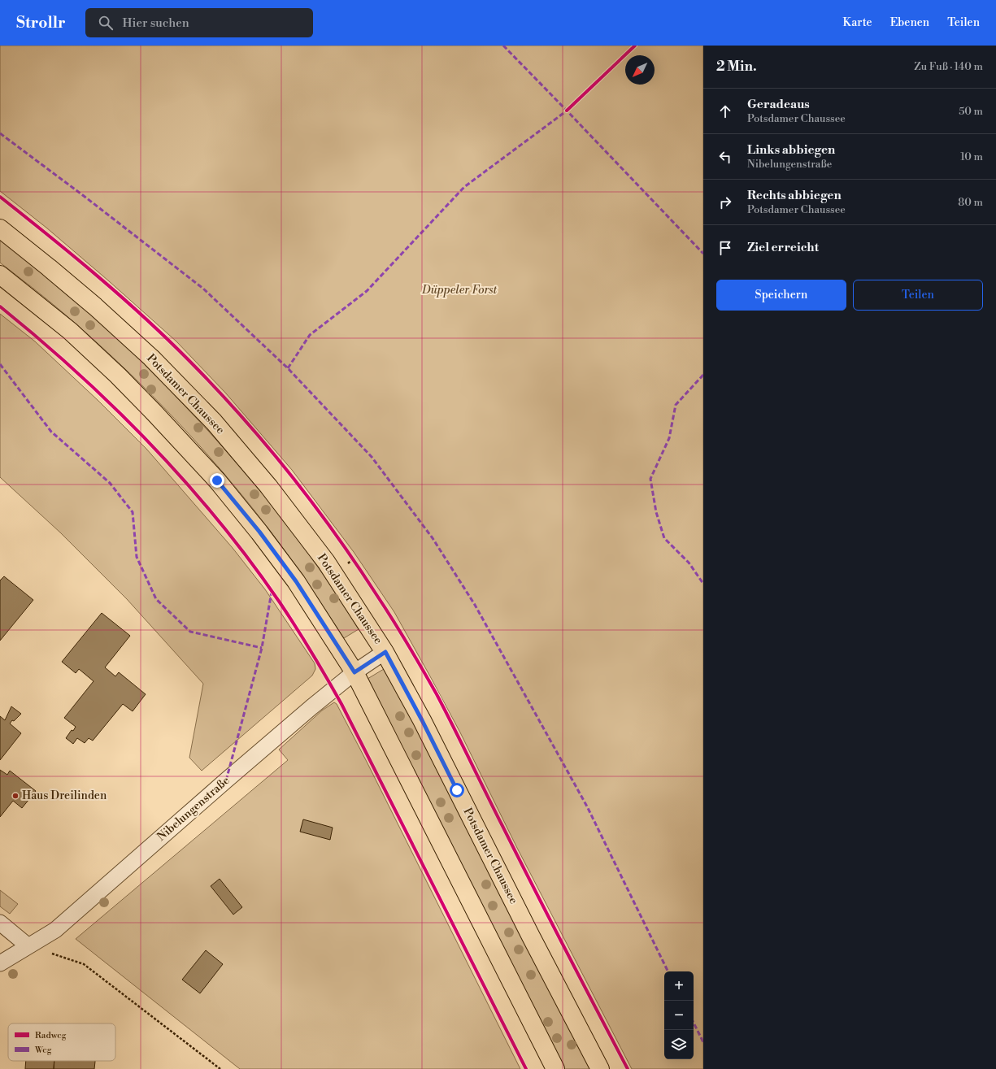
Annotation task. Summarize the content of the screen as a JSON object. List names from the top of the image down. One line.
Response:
{"streets":{"main road":["Potsdamer Chaussee"],"street":["Nibelungenstraße"]},"crossings":[["Potsdamer Chaussee","Nibelungenstraße"]],"parks":["Düppeler Forst"],"places":["Haus Dreilinden"],"legend":["Radweg","Weg"],"north":"bottom left","page":{"header":"Strollr","search":"Hier suchen","nav":["Karte","Ebenen","Teilen"],"heading":["2 Min.","Zu Fuß · 140 m"],"list":[["Geradeaus","Potsdamer Chaussee","50 m"],["Links abbiegen","Nibelungenstraße","10 m"],["Rechts abbiegen","Potsdamer Chaussee","80 m"],"Ziel erreicht"],"buttons":["Speichern","Teilen"],"map_buttons":["+","−"]}}
